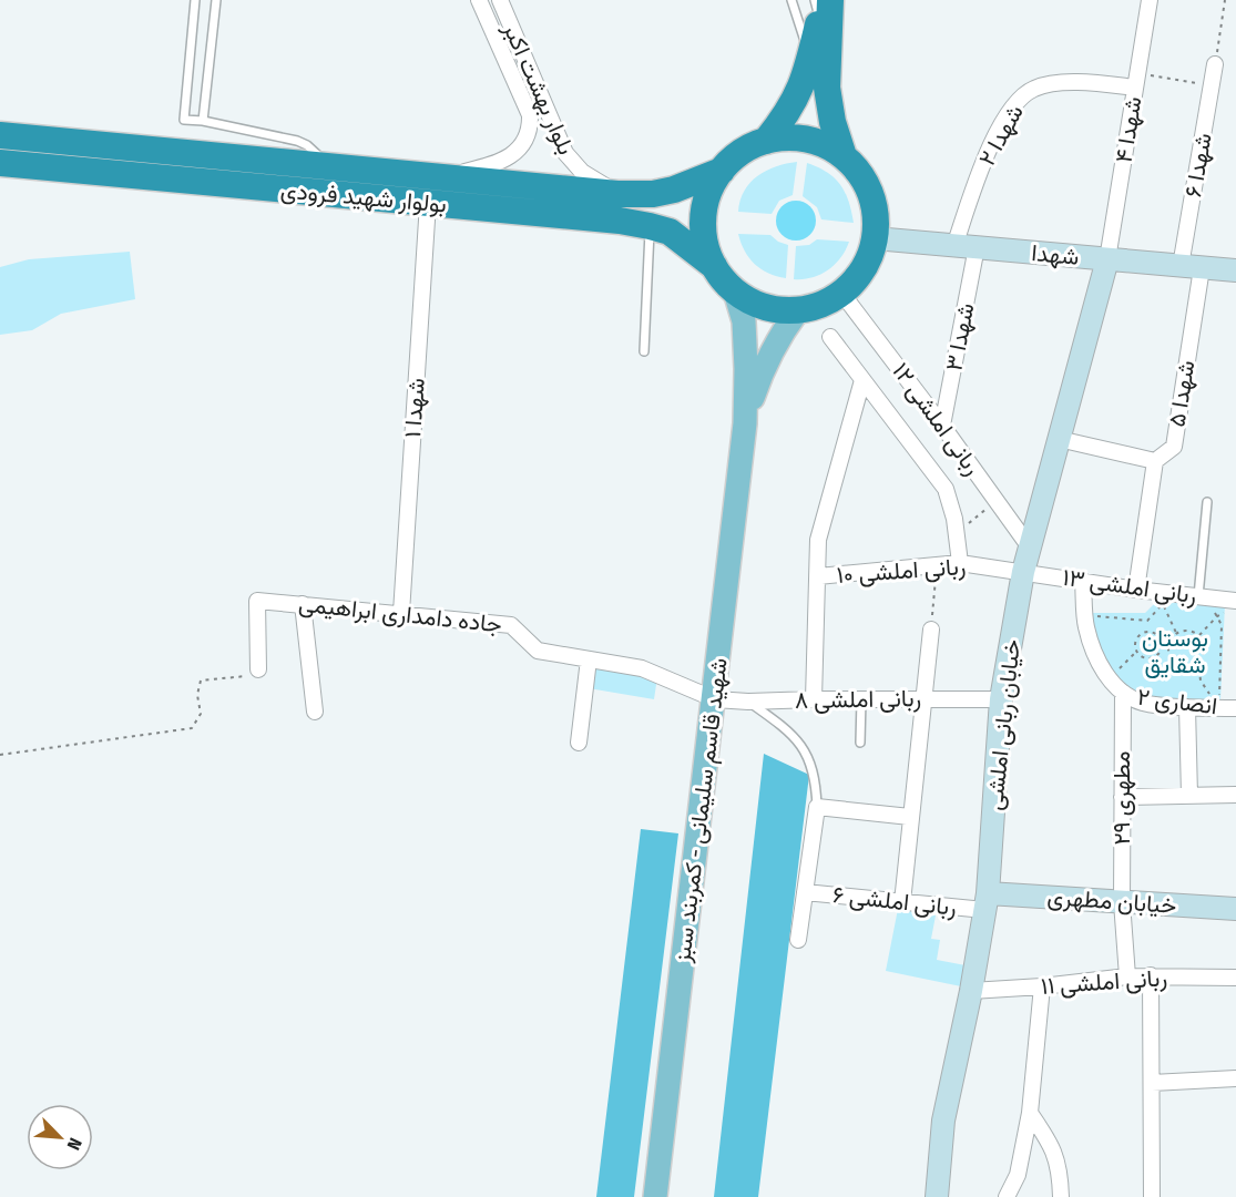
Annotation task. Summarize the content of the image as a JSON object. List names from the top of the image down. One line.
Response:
{"streets":{"highway":["بولوار شهید فرودی"],"main road":["شهید قاسم سلیمانی - کمربند سبز"],"street":["بلوار بهشت اکبر","شهدا ۴","شهدا ۲","شهدا ۶","شهدا","شهدا ۳","شهدا ۵","شهدا ۱","ربانی املشی ۱۲","ربانی املشی ۱۰","ربانی املشی ۱۳","جاده دامداری ابراهیمی","ربانی املشی ۸","انصاری ۲","خیابان ربانی املشی","مطهری ۲۹","ربانی املشی ۶","خیابان مطهری","ربانی املشی ۱۱"]},"crossings":[["بلوار بهشت اکبر","بولوار شهید فرودی"],["شهدا ۴","شهدا ۲"],["شهدا ۴","شهدا"],["شهدا ۴","خیابان ربانی املشی"],["شهدا ۲","شهدا"],["شهدا ۶","شهدا"],["شهدا ۶","شهدا ۵"],["بولوار شهید فرودی","شهدا"],["بولوار شهید فرودی","شهدا ۱"],["بولوار شهید فرودی","ربانی املشی ۱۲"],["شهدا","شهدا ۳"],["شهدا","شهدا ۵"],["شهدا","ربانی املشی ۱۲"],["شهدا","خیابان ربانی املشی"],["شهدا ۳","ربانی املشی ۱۲"],["شهدا ۱","جاده دامداری ابراهیمی"],["ربانی املشی ۱۲","خیابان ربانی املشی"],["ربانی املشی ۱۰","ربانی املشی ۱۳"],["ربانی املشی ۱۰","خیابان ربانی املشی"],["ربانی املشی ۱۳","انصاری ۲"],["ربانی املشی ۱۳","خیابان ربانی املشی"],["جاده دامداری ابراهیمی","ربانی املشی ۸"],["جاده دامداری ابراهیمی","شهید قاسم سلیمانی - کمربند سبز"],["ربانی املشی ۸","خیابان ربانی املشی"],["ربانی املشی ۸","شهید قاسم سلیمانی - کمربند سبز"],["انصاری ۲","مطهری ۲۹"],["خیابان ربانی املشی","ربانی املشی ۶"],["خیابان ربانی املشی","خیابان مطهری"],["خیابان ربانی املشی","ربانی املشی ۱۱"],["مطهری ۲۹","خیابان مطهری"],["مطهری ۲۹","ربانی املشی ۱۱"],["ربانی املشی ۶","خیابان مطهری"]],"parks":["بوستان شقایق"],"north":"bottom right"}
